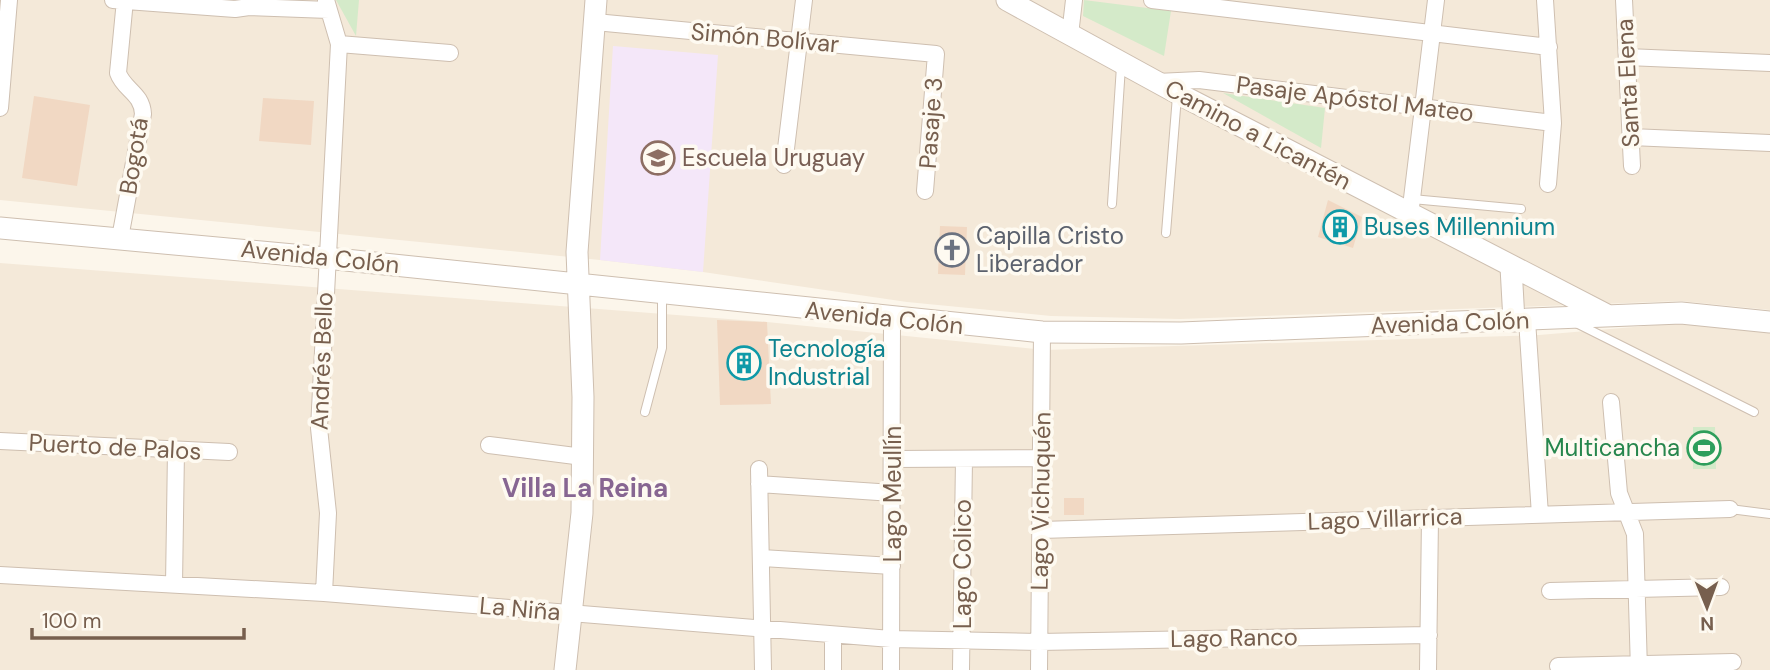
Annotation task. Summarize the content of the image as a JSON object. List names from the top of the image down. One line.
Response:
{"streets":{"street":["Simón Bolívar","Santa Elena","Pasaje Apóstol Mateo","Pasaje 3","Camino a Licantén","Bogotá","Avenida Colón","Andrés Bello","Puerto de Palos","Lago Meullín","Lago Vichuquén","Lago Villarrica","Lago Colico","La Niña","Lago Ranco"]},"crossings":[["Simón Bolívar","Pasaje 3"],["Pasaje Apóstol Mateo","Camino a Licantén"],["Camino a Licantén","Avenida Colón"],["Bogotá","Avenida Colón"],["Avenida Colón","Andrés Bello"],["Avenida Colón","Lago Meullín"],["Avenida Colón","Lago Vichuquén"],["Andrés Bello","La Niña"],["Lago Meullín","La Niña"],["Lago Vichuquén","Lago Villarrica"],["Lago Vichuquén","La Niña"],["Lago Vichuquén","Lago Ranco"],["Lago Colico","La Niña"],["La Niña","Lago Ranco"]],"districts":["Villa La Reina"],"places":{"school or university":["Escuela Uruguay"],"building":["Buses Millennium","Tecnología Industrial"],"church":["Capilla Cristo Liberador"],"sports":["Multicancha"]},"scale_bar":"100 m","north":"bottom"}
